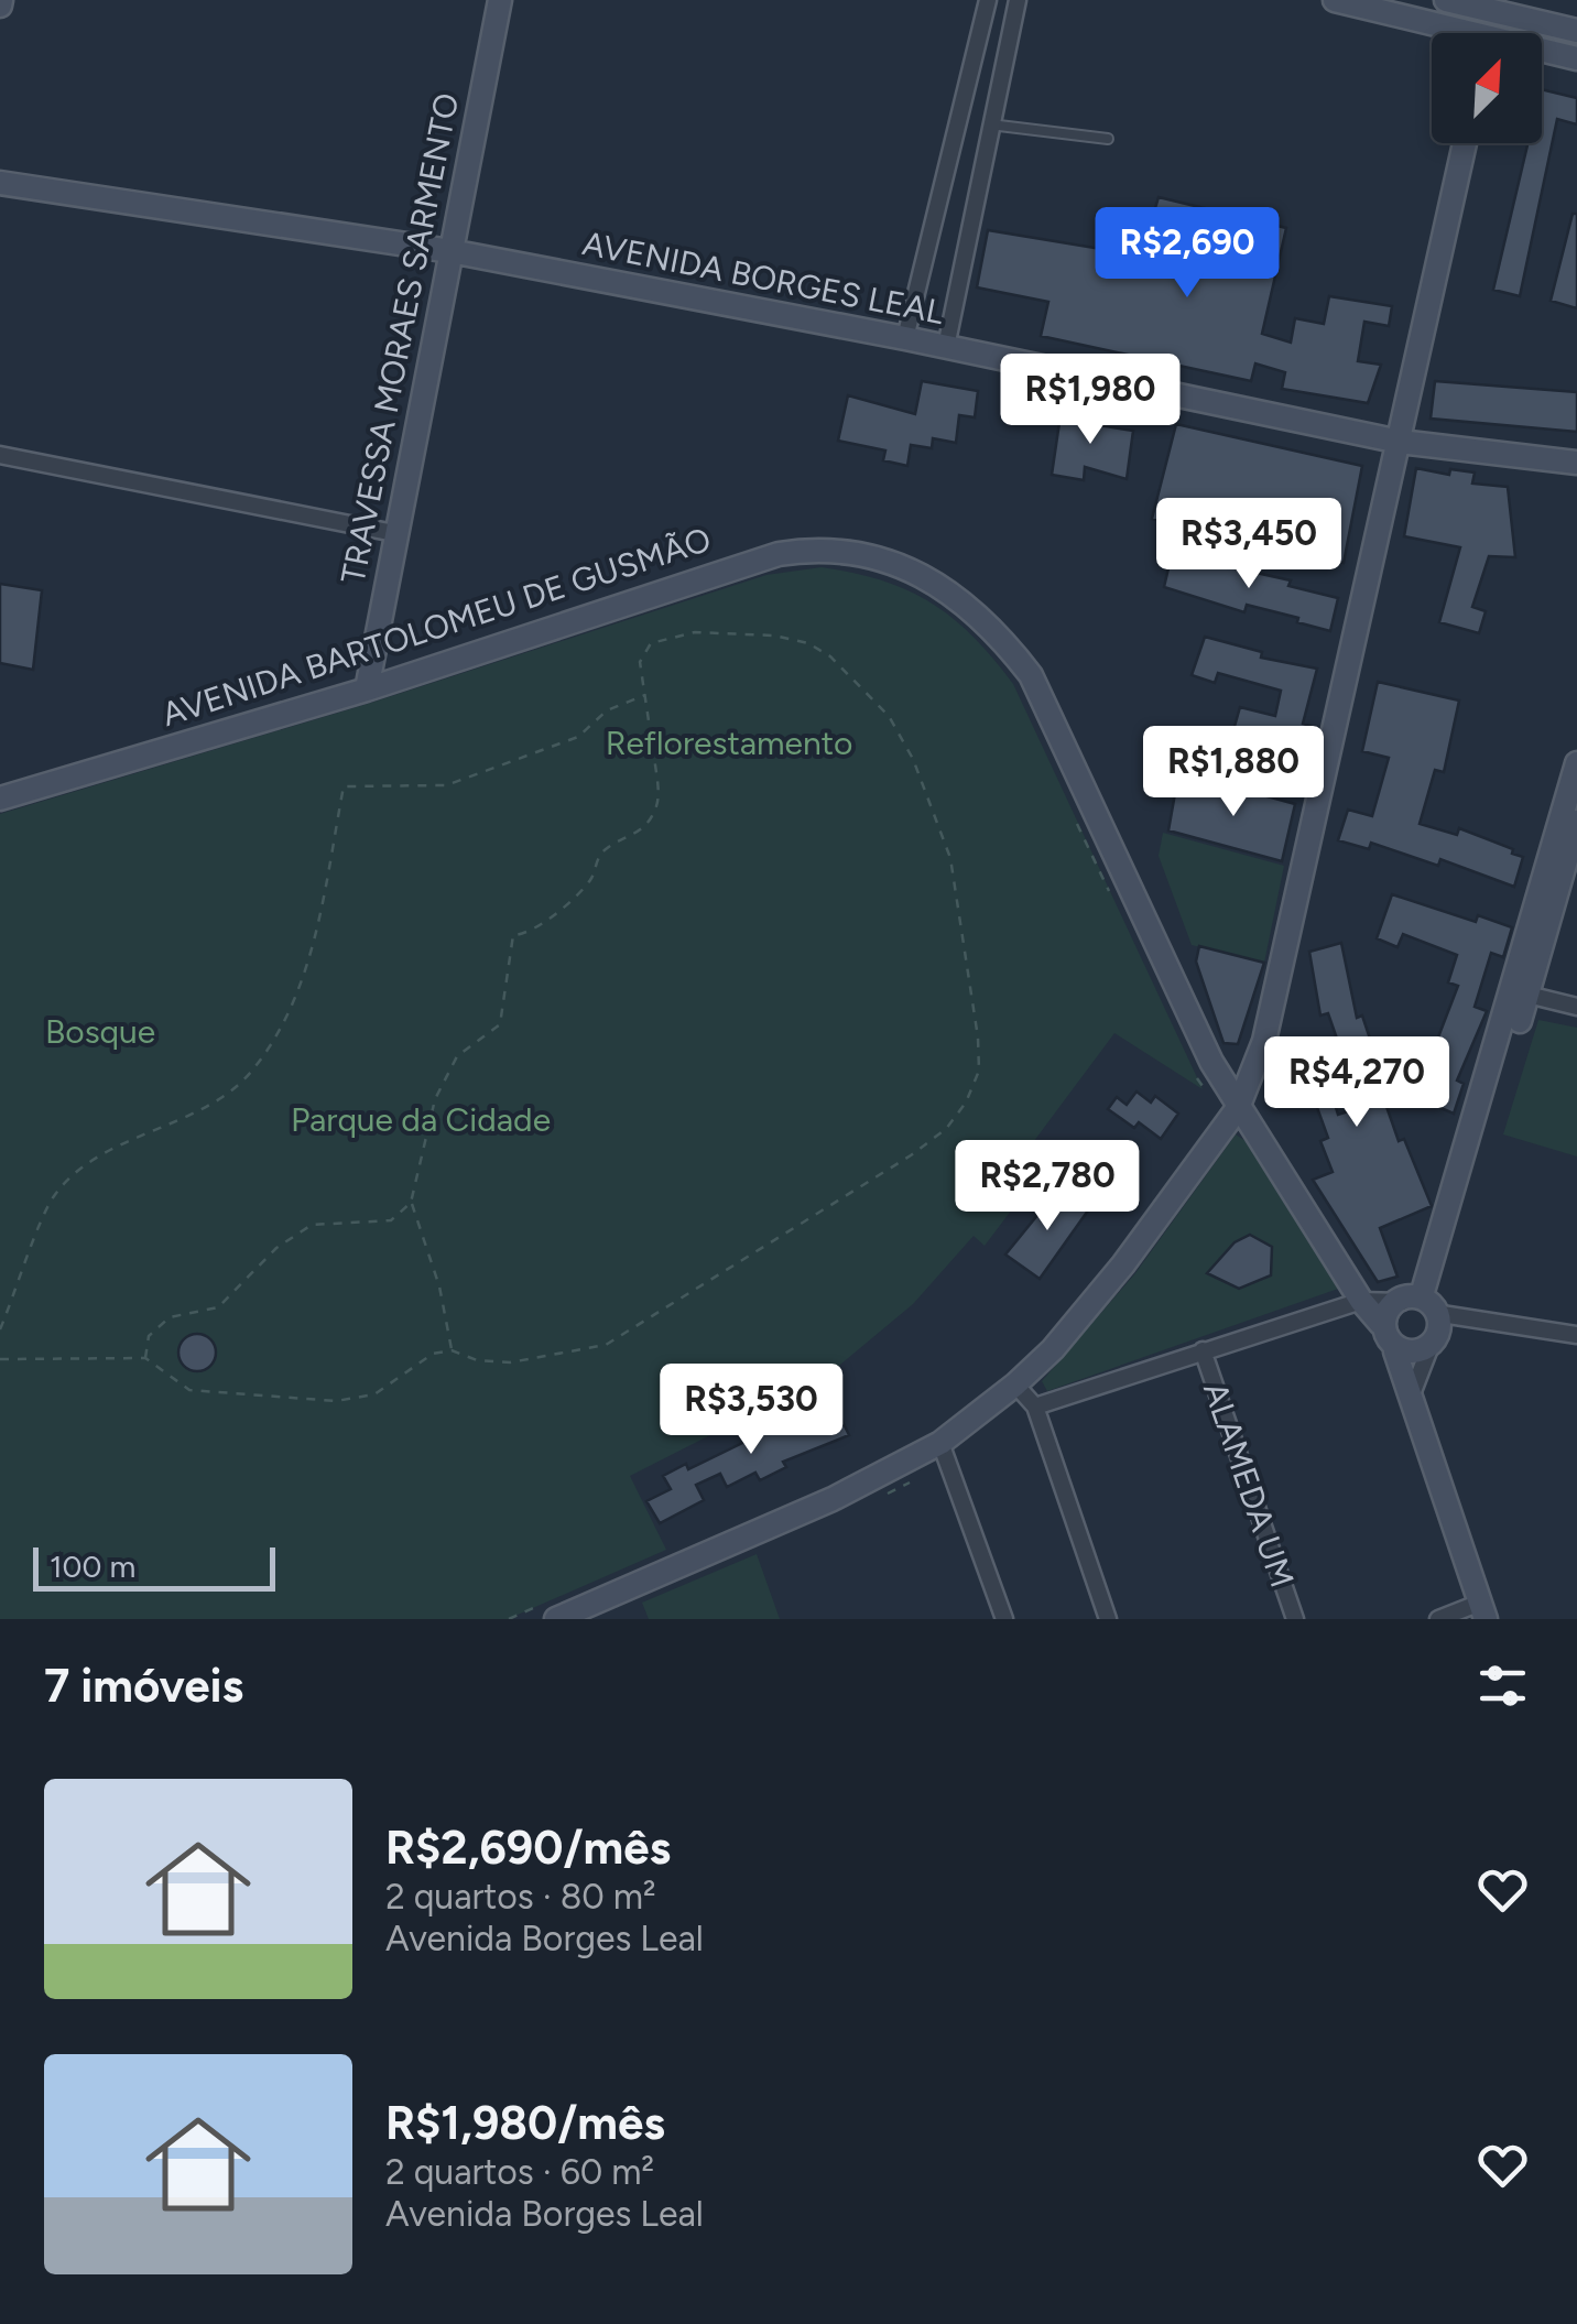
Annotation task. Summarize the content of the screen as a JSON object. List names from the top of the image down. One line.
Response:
{"streets":{"main road":["AVENIDA BORGES LEAL","TRAVESSA MORAES SARMENTO","AVENIDA BARTOLOMEU DE GUSMÃO"],"street":["ALAMEDA UM"]},"crossings":[["AVENIDA BORGES LEAL","TRAVESSA MORAES SARMENTO"],["TRAVESSA MORAES SARMENTO","AVENIDA BARTOLOMEU DE GUSMÃO"]],"parks":["Reflorestamento","Bosque","Parque da Cidade"],"scale_bar":"100 m","north":"top right","page":{"price":["R$2,690","R$1,980","R$3,450","R$1,880","R$4,270","R$2,780","R$3,530"],"scale":"100 m","heading":"7 imóveis","list":[{"name":"R$2,690/mês","note":"2 quartos · 80 m² · Avenida Borges Leal"},{"name":"R$1,980/mês","note":"2 quartos · 60 m² · Avenida Borges Leal"}]}}
